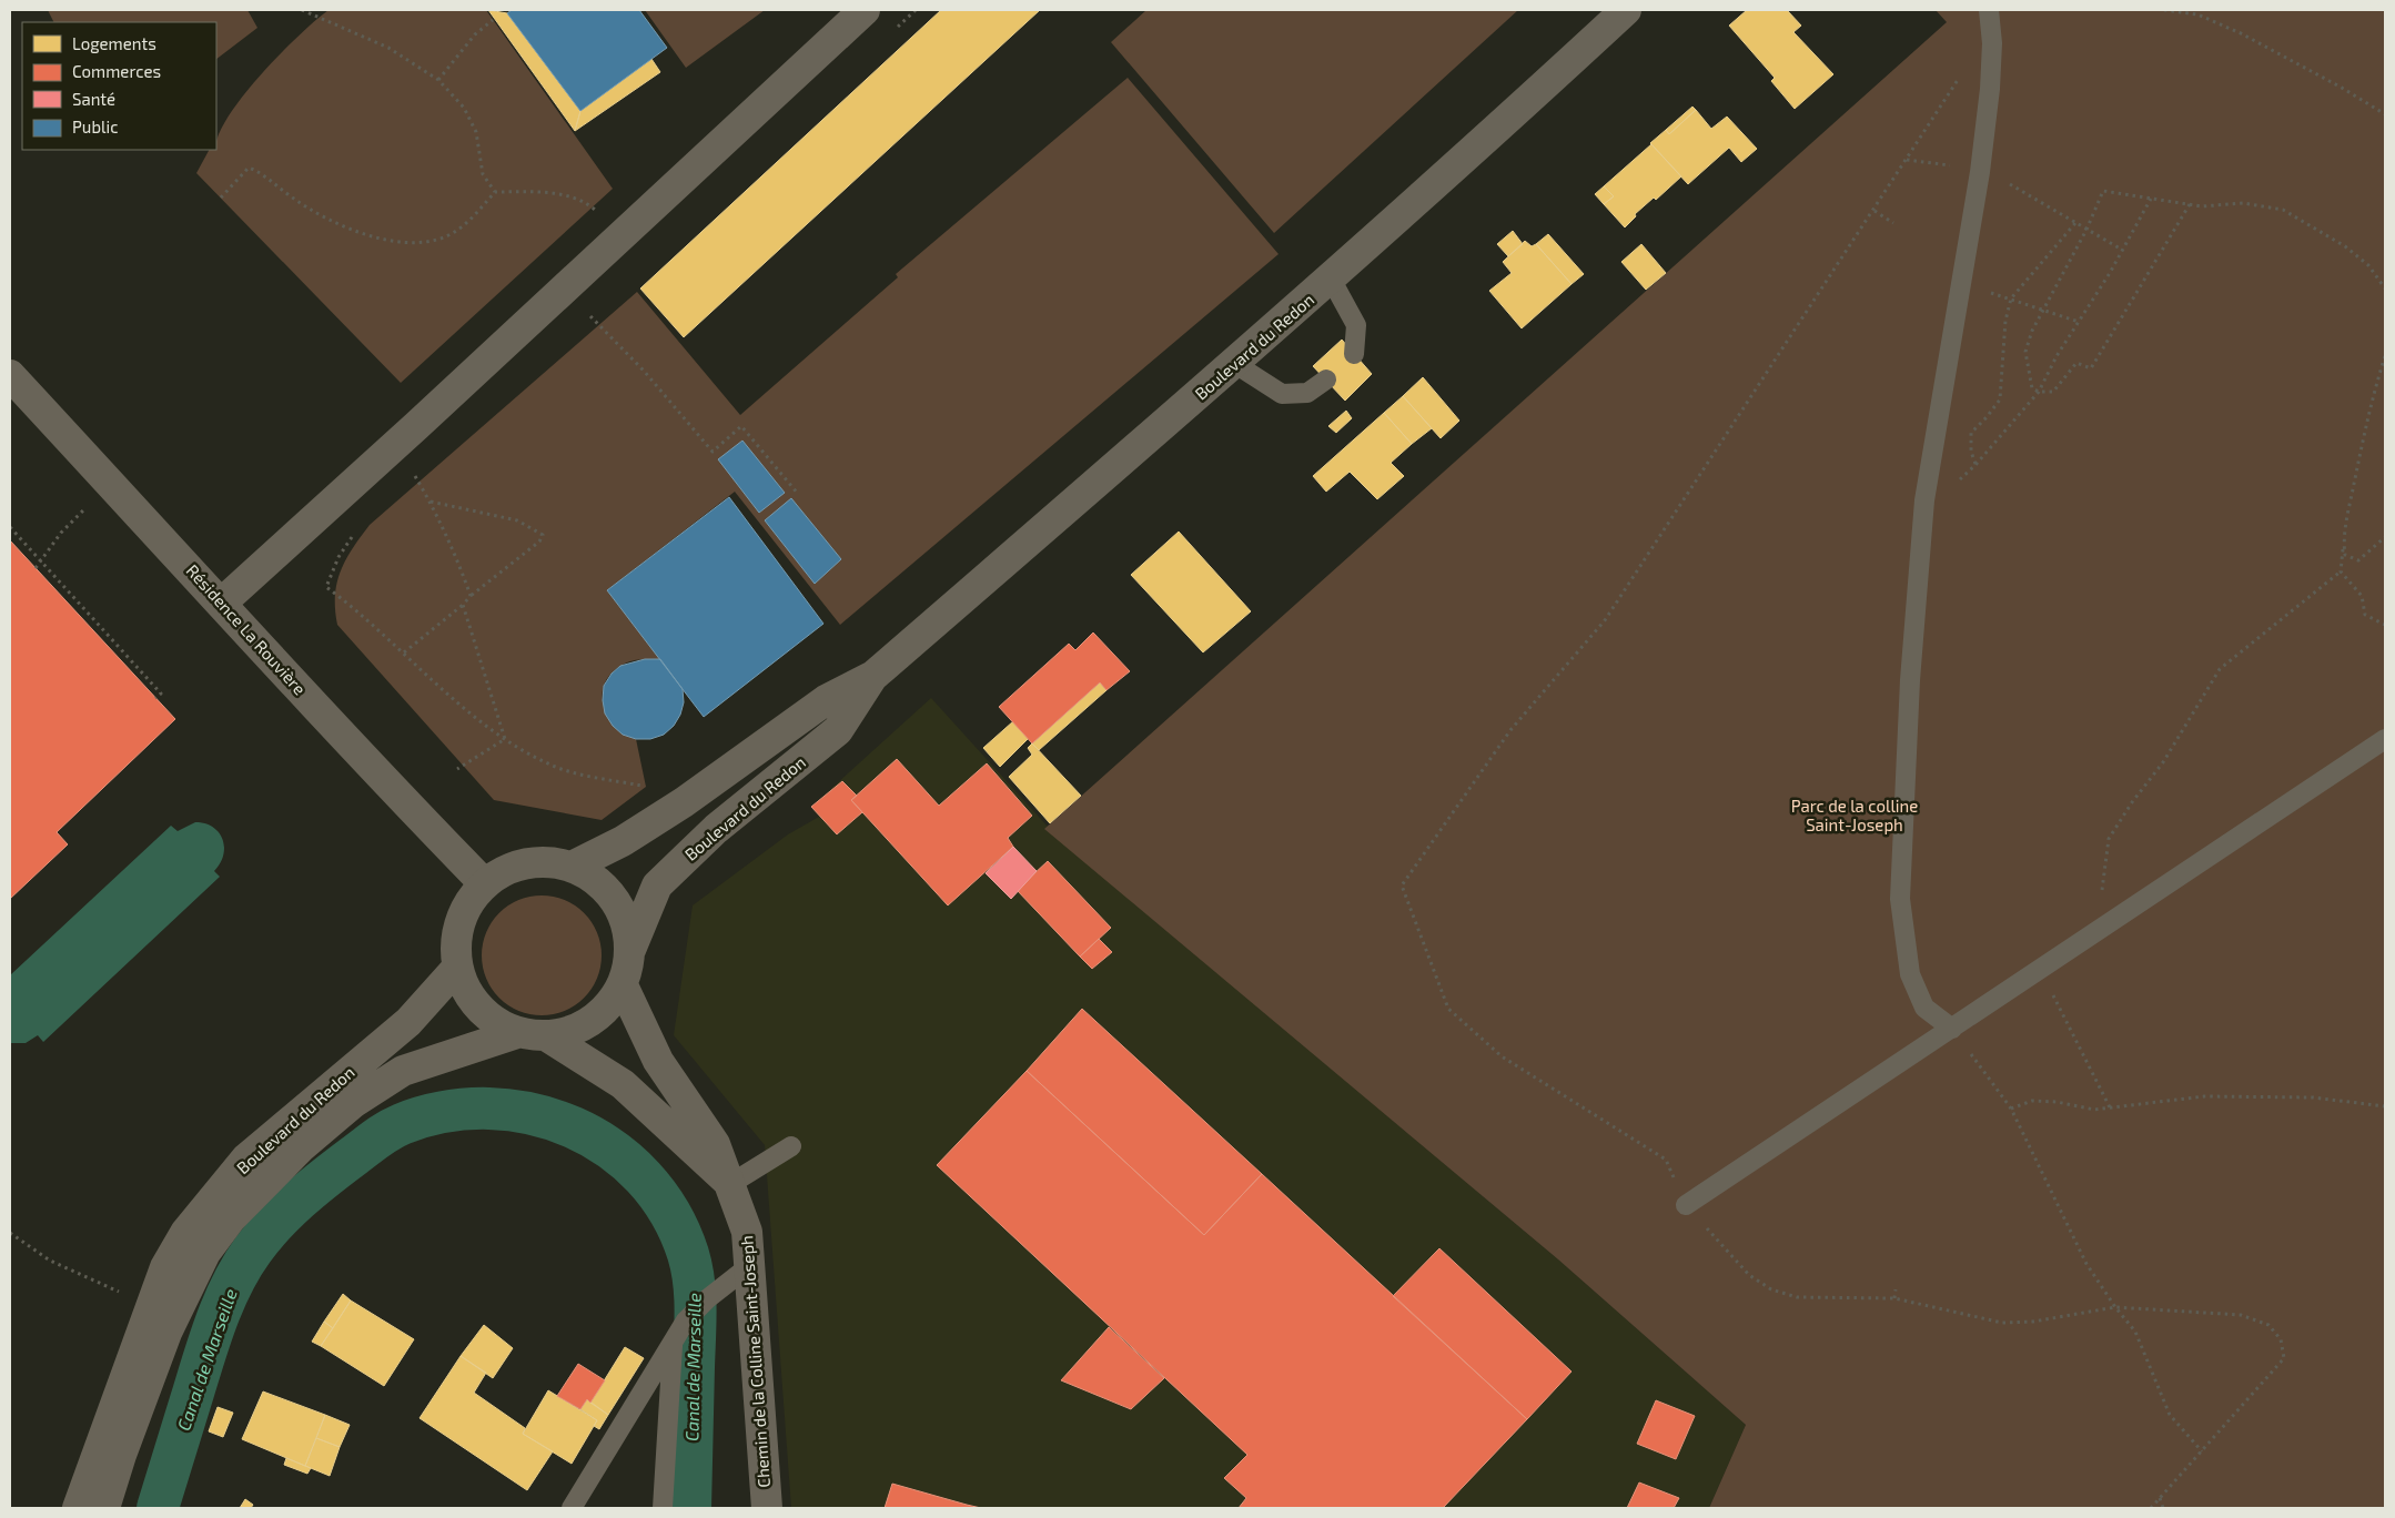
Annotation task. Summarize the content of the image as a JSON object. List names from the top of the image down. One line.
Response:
{"streets":{"street":["Boulevard du Redon","Résidence La Rouvière","Chemin de la Colline Saint-Joseph"]},"crossings":[["Boulevard du Redon","Résidence La Rouvière"],["Boulevard du Redon","Chemin de la Colline Saint-Joseph"],["Résidence La Rouvière","Chemin de la Colline Saint-Joseph"]],"water":["Canal de Marseille"],"parks":["Parc de la colline Saint-Joseph"],"legend":["Logements","Commerces","Santé","Public"]}
